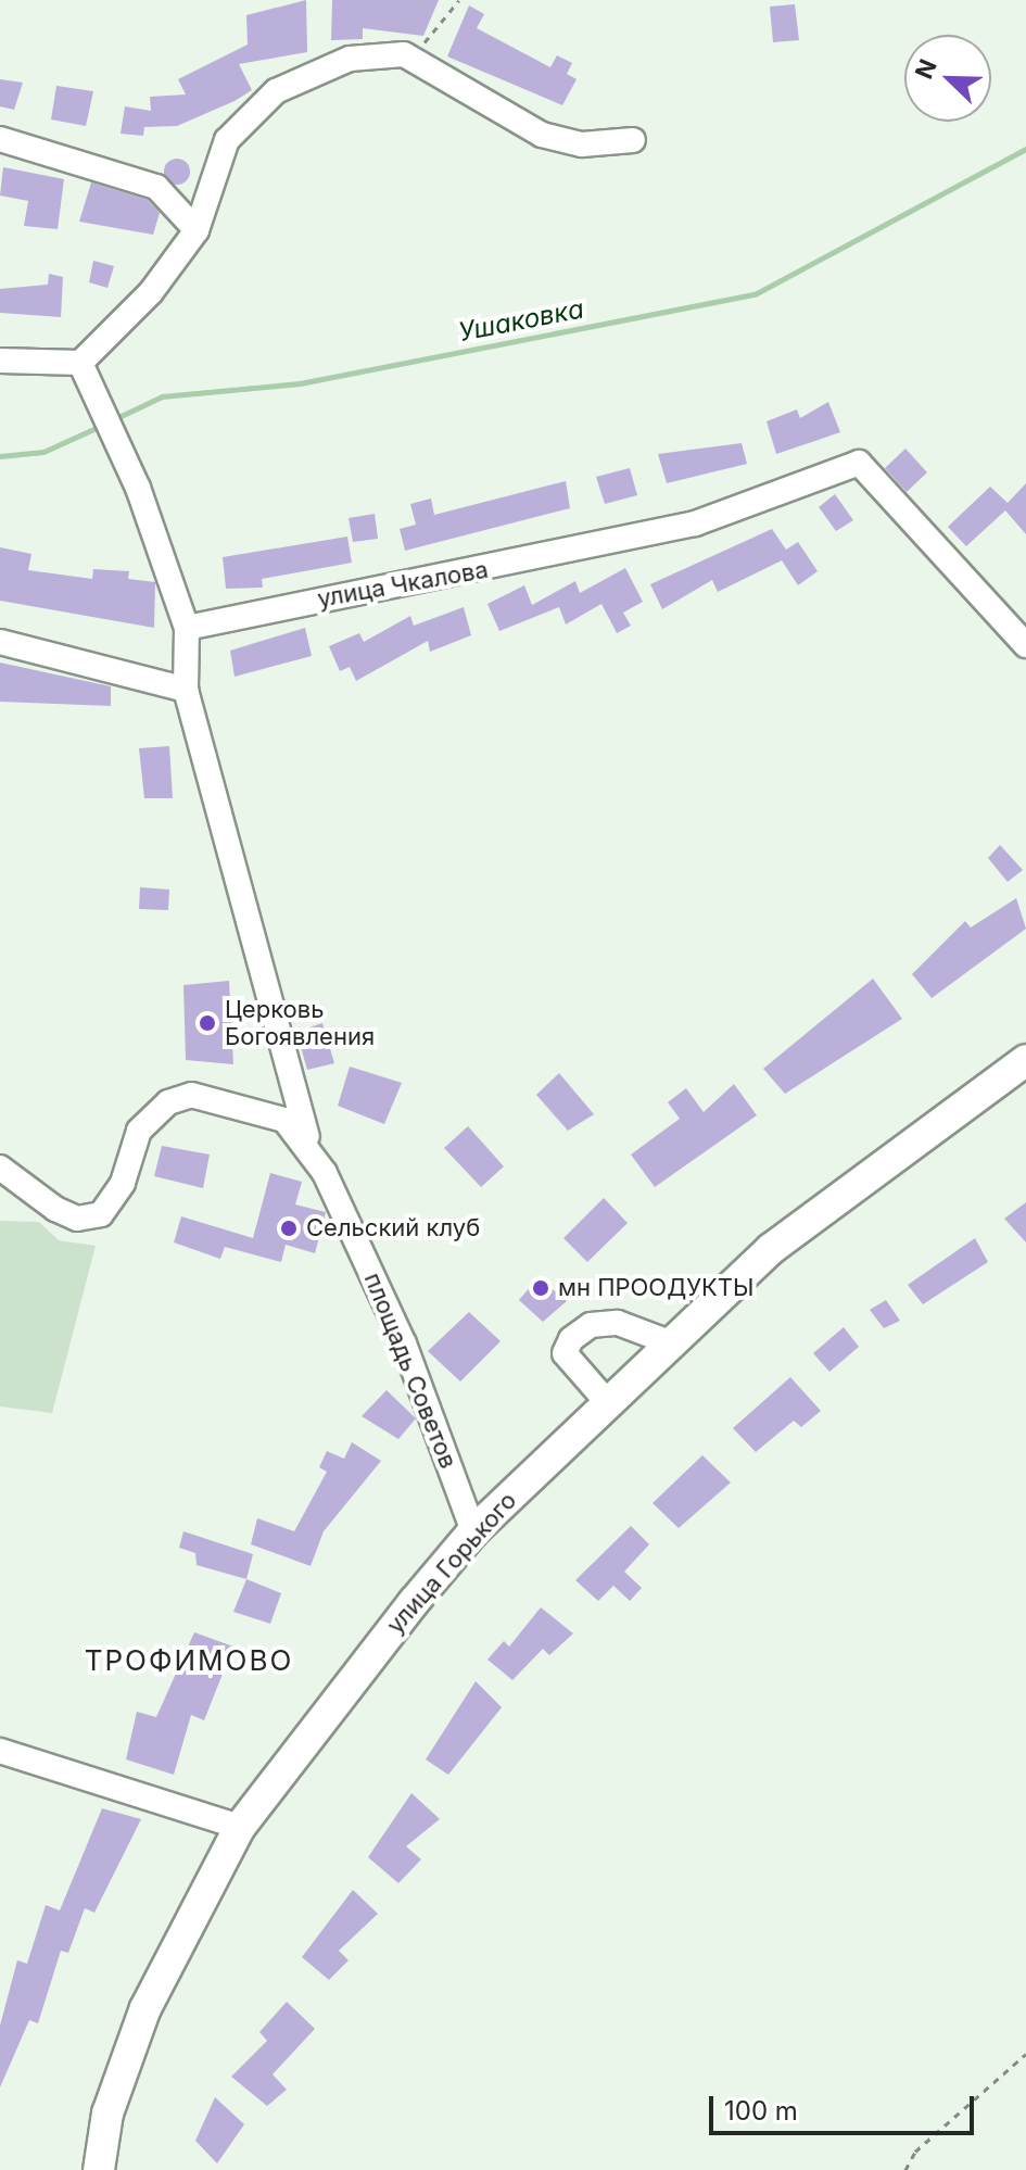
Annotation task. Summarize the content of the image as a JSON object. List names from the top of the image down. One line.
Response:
{"streets":{"main road":["улица Горького"],"street":["улица Чкалова","площадь Советов"]},"crossings":[["площадь Советов","улица Горького"]],"districts":["ТРОФИМОВО"],"water":["Ушаковка"],"places":["Церковь Богоявления","Сельский клуб","мн ПРООДУКТЫ"],"scale_bar":"100 m","north":"top left"}
